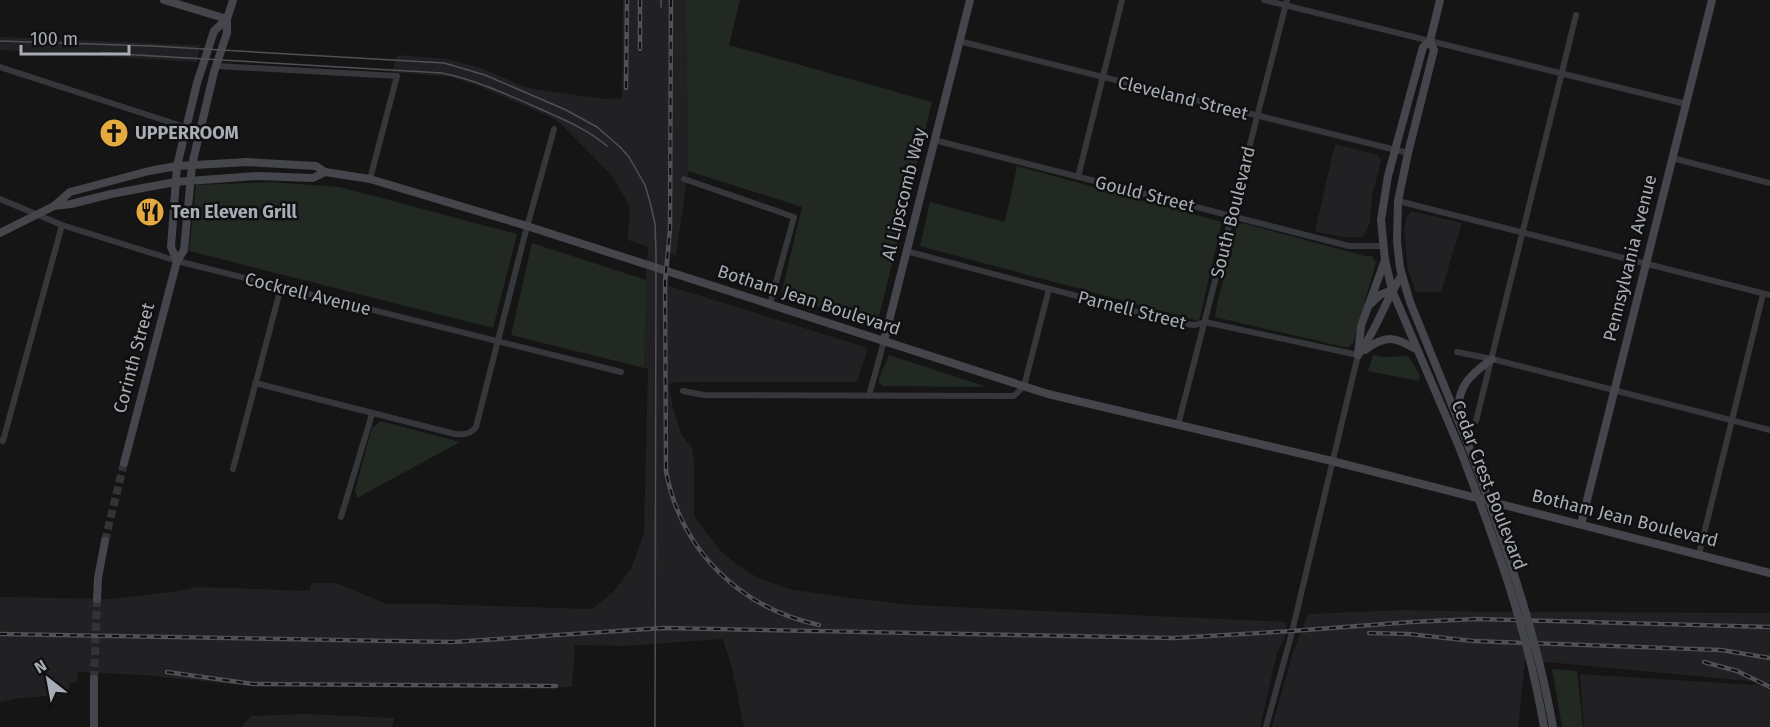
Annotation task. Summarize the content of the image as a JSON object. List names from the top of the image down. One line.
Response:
{"streets":{"main road":["Al Lipscomb Way","Pennsylvania Avenue","Botham Jean Boulevard","Corinth Street","Cedar Crest Boulevard"],"street":["Cleveland Street","Gould Street","South Boulevard","Cockrell Avenue","Parnell Street"]},"crossings":[["Cleveland Street","Al Lipscomb Way"],["Cleveland Street","South Boulevard"],["Cleveland Street","Cedar Crest Boulevard"],["Al Lipscomb Way","Gould Street"],["Al Lipscomb Way","Botham Jean Boulevard"],["Al Lipscomb Way","Parnell Street"],["Gould Street","South Boulevard"],["Gould Street","Cedar Crest Boulevard"],["South Boulevard","Botham Jean Boulevard"],["South Boulevard","Parnell Street"],["Pennsylvania Avenue","Botham Jean Boulevard"],["Cockrell Avenue","Botham Jean Boulevard"],["Cockrell Avenue","Corinth Street"],["Botham Jean Boulevard","Corinth Street"]],"places":{"church":["UPPERROOM"],"restaurant":["Ten Eleven Grill"]},"scale_bar":"100 m","north":"top left"}
